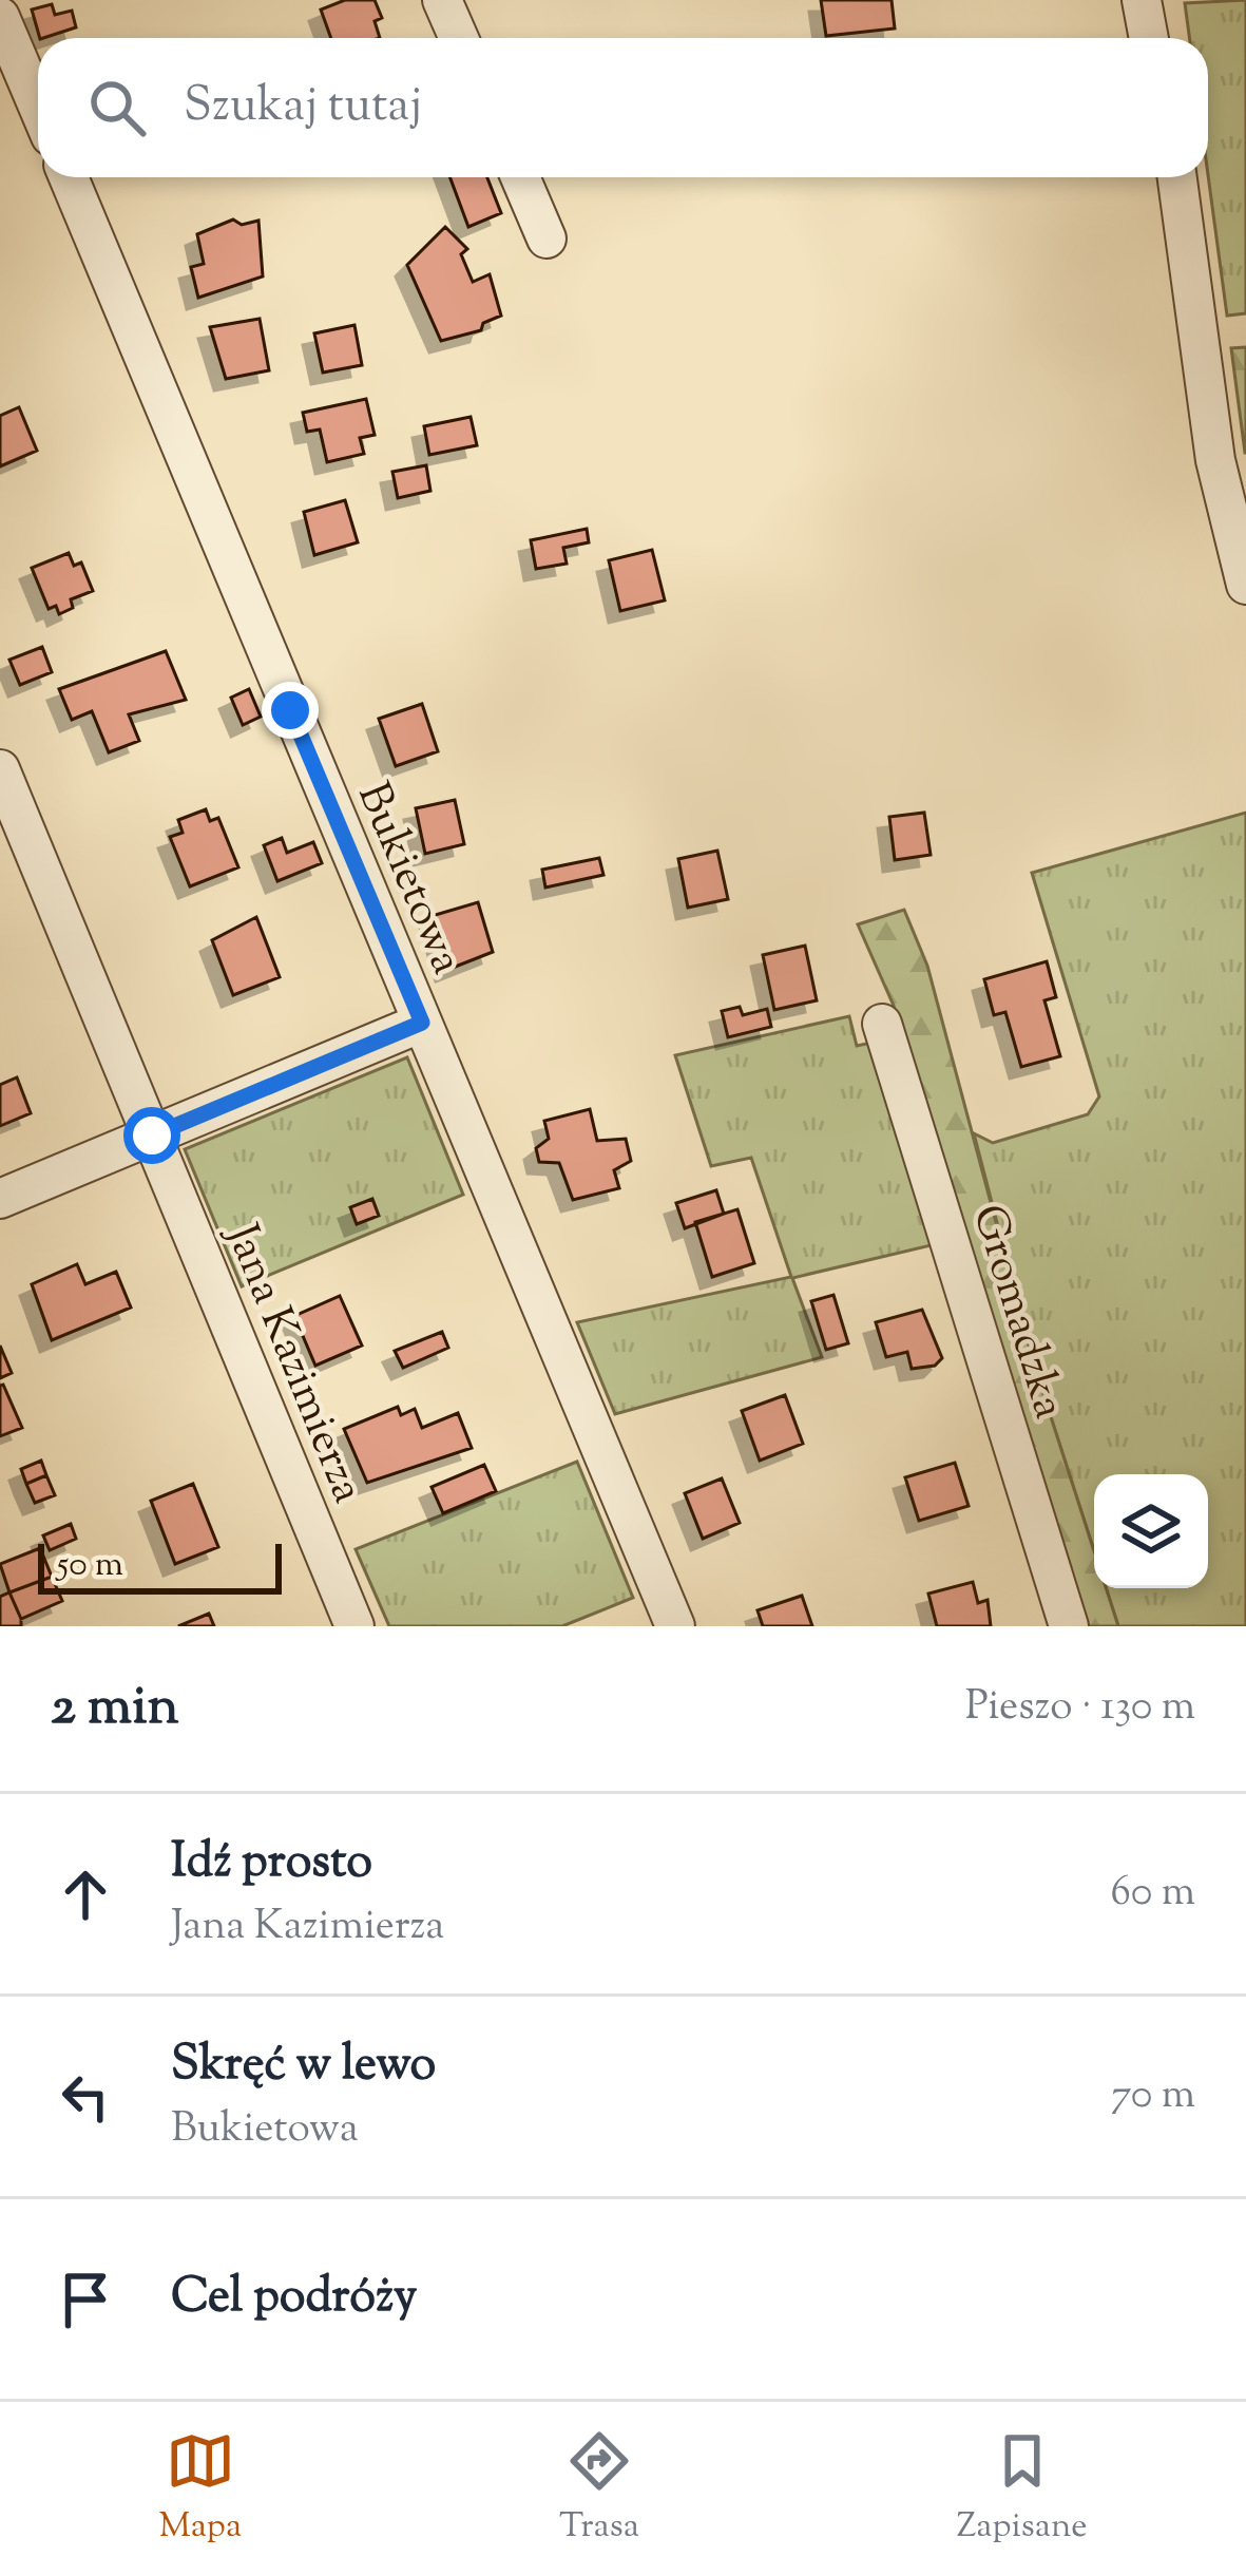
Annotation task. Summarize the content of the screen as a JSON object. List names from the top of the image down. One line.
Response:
{"streets":{"street":["Bukietowa","Gromadzka","Jana Kazimierza"]},"scale_bar":"50 m","page":{"search":"Szukaj tutaj","scale":"50 m","heading":["2 min","Pieszo · 130 m"],"list":[["Idź prosto","Jana Kazimierza","60 m"],["Skręć w lewo","Bukietowa","70 m"],"Cel podróży"],"nav":["Mapa","Trasa","Zapisane"]}}
